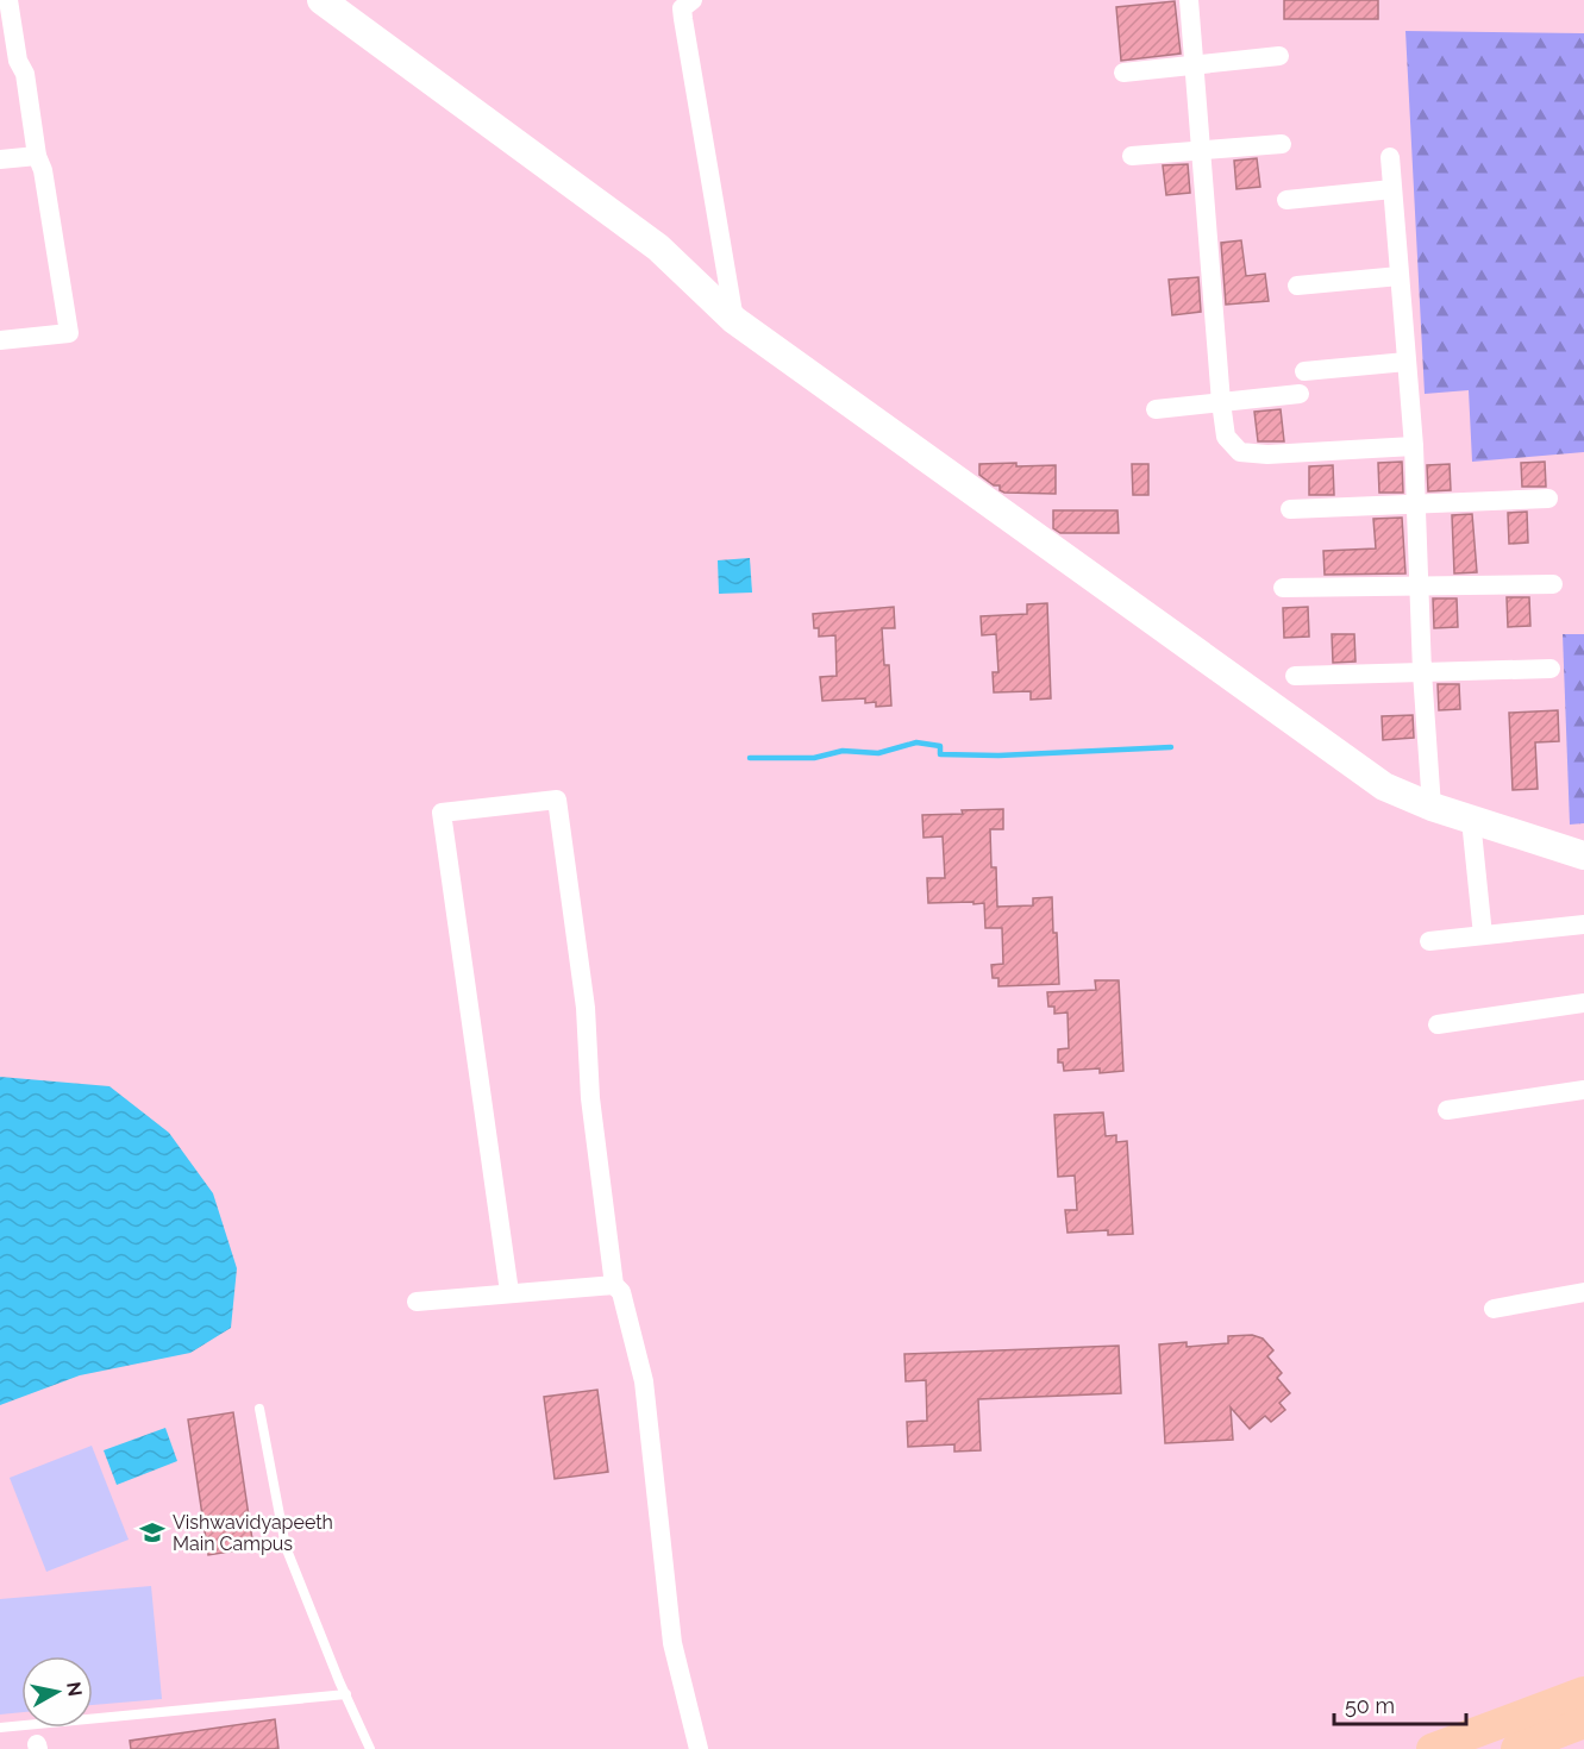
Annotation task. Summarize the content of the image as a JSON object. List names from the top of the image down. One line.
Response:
{"places":{"school or university":["Vishwavidyapeeth Main Campus"]},"scale_bar":"50 m","north":"right"}
